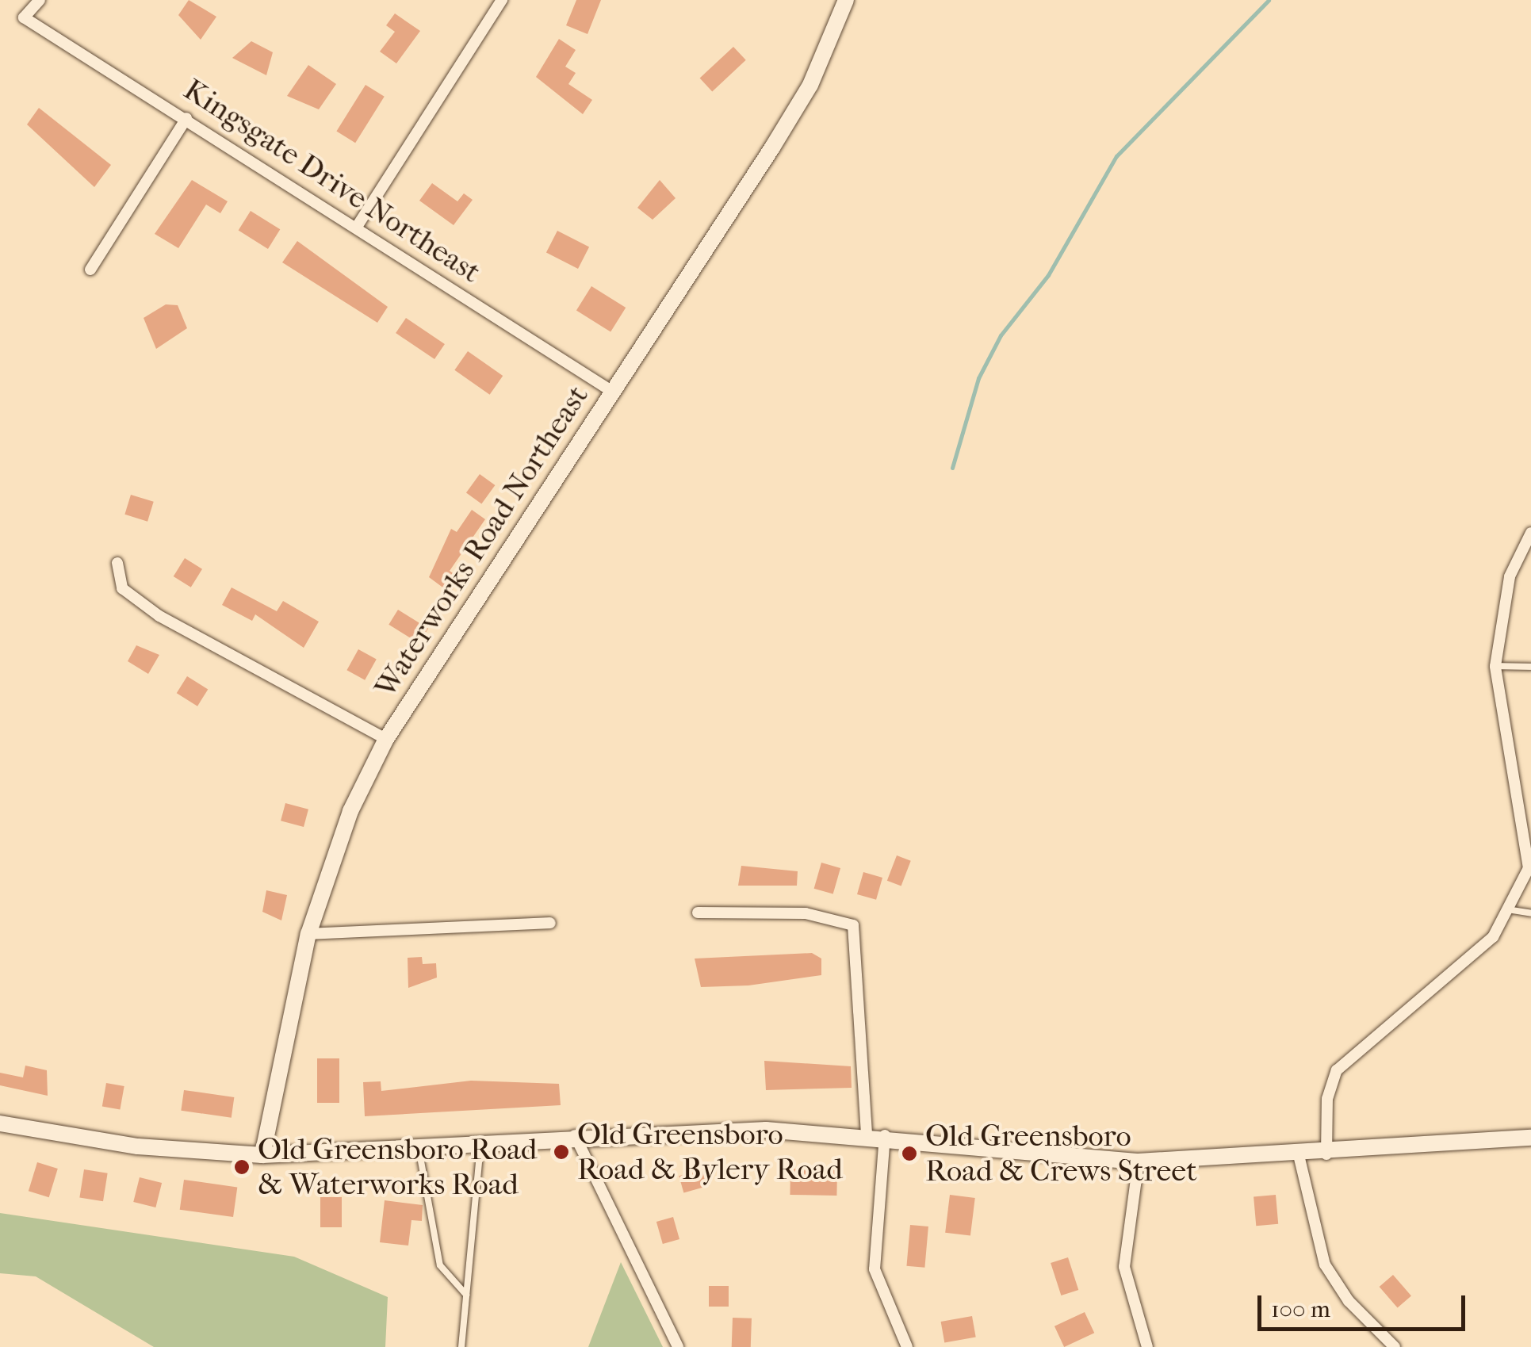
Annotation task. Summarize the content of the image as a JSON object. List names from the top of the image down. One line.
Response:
{"streets":{"street":["Kingsgate Drive Northeast","Waterworks Road Northeast"]},"crossings":[["Kingsgate Drive Northeast","Waterworks Road Northeast"]],"places":["Old Greensboro Road & Bylery Road","Old Greensboro Road & Crews Street","Old Greensboro Road & Waterworks Road"],"scale_bar":"100 m"}
